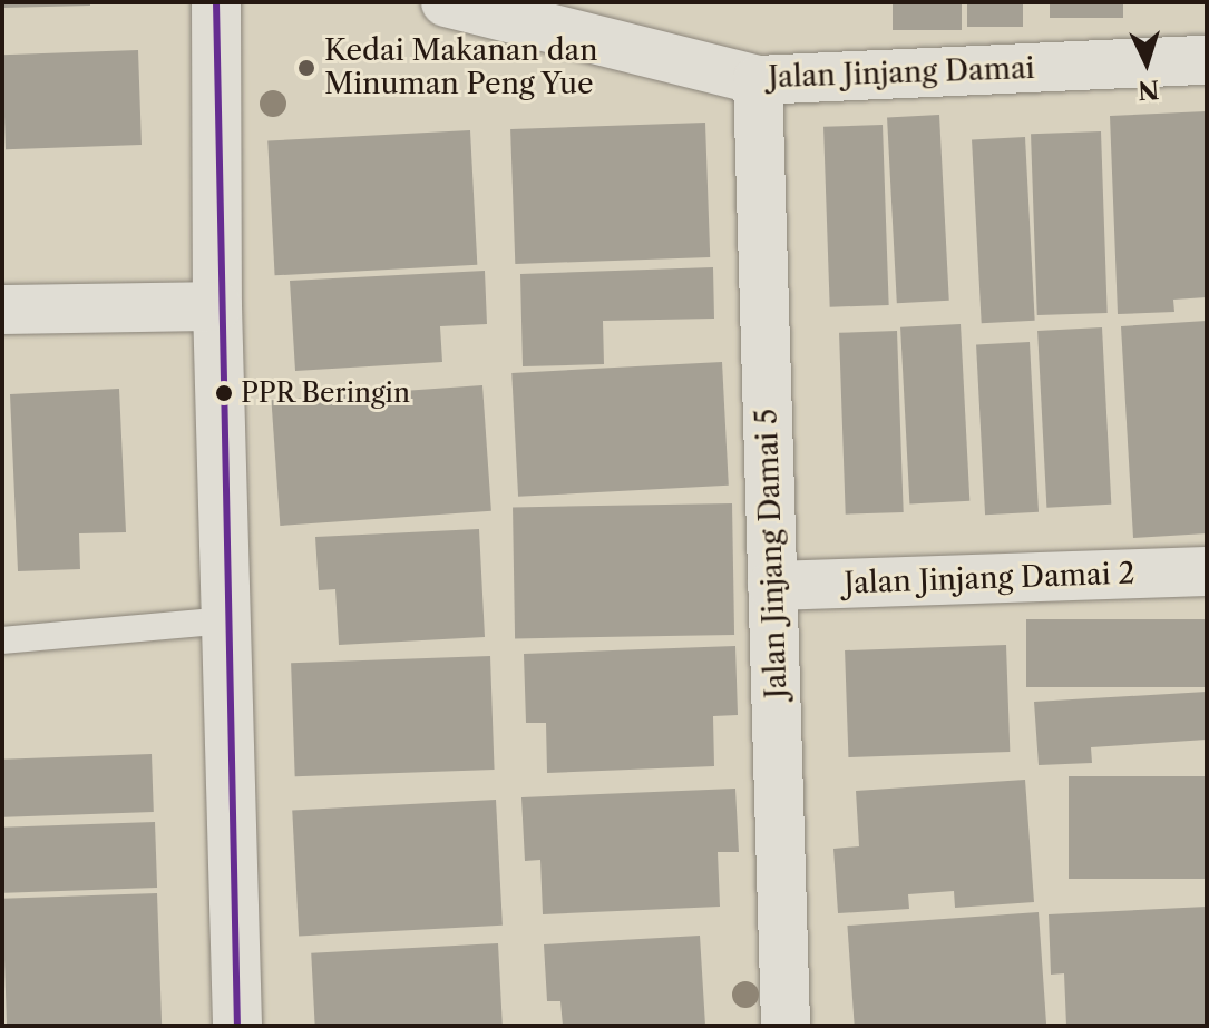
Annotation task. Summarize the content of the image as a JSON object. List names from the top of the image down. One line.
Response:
{"streets":{"street":["Jalan Jinjang Damai","Jalan Jinjang Damai 5","Jalan Jinjang Damai 2"]},"crossings":[["Jalan Jinjang Damai","Jalan Jinjang Damai 5"],["Jalan Jinjang Damai 5","Jalan Jinjang Damai 2"]],"places":["Kedai Makanan dan Minuman Peng Yue","PPR Beringin"],"north":"bottom"}
